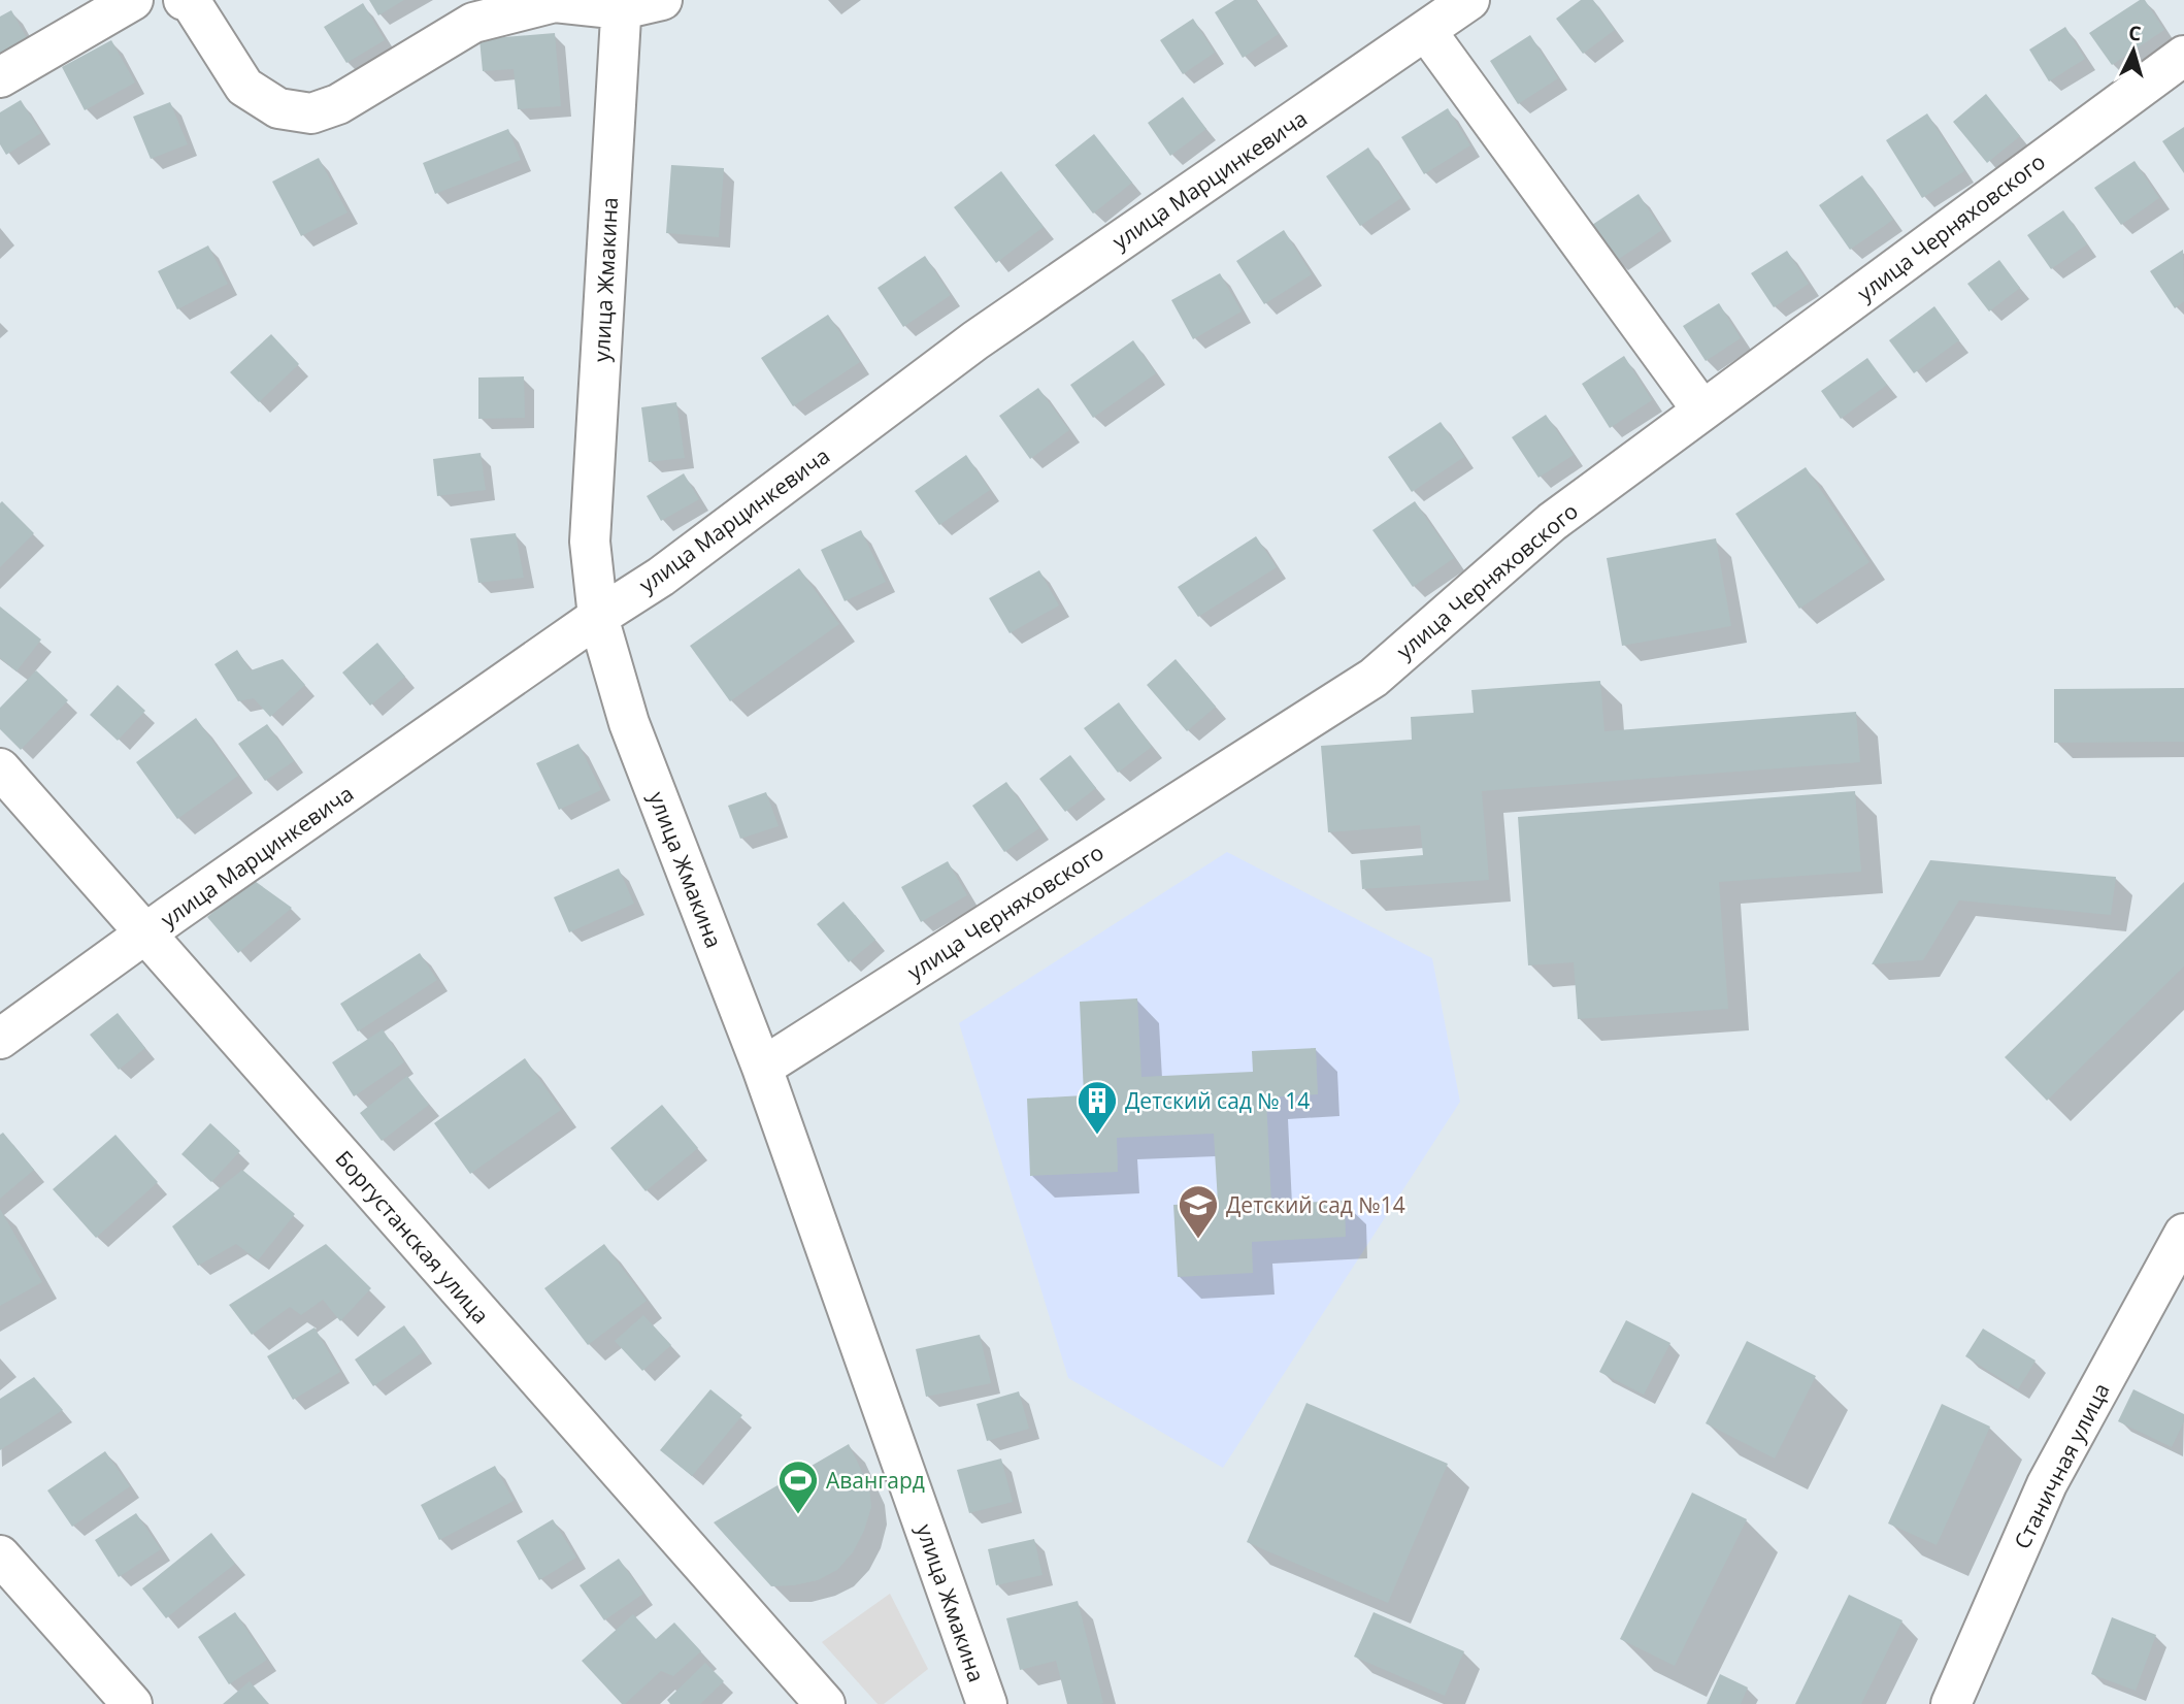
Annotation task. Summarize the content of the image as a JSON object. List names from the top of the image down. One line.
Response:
{"streets":{"street":["улица Марцинкевича","улица Черняховского","улица Жмакина","Боргустанская улица","Станичная улица"]},"crossings":[["улица Марцинкевича","улица Жмакина"],["улица Марцинкевича","Боргустанская улица"],["улица Черняховского","улица Жмакина"]],"places":{"building":["Детский сад № 14"],"school or university":["Детский сад №14"],"sports":["Авангард"]},"north":"top"}
